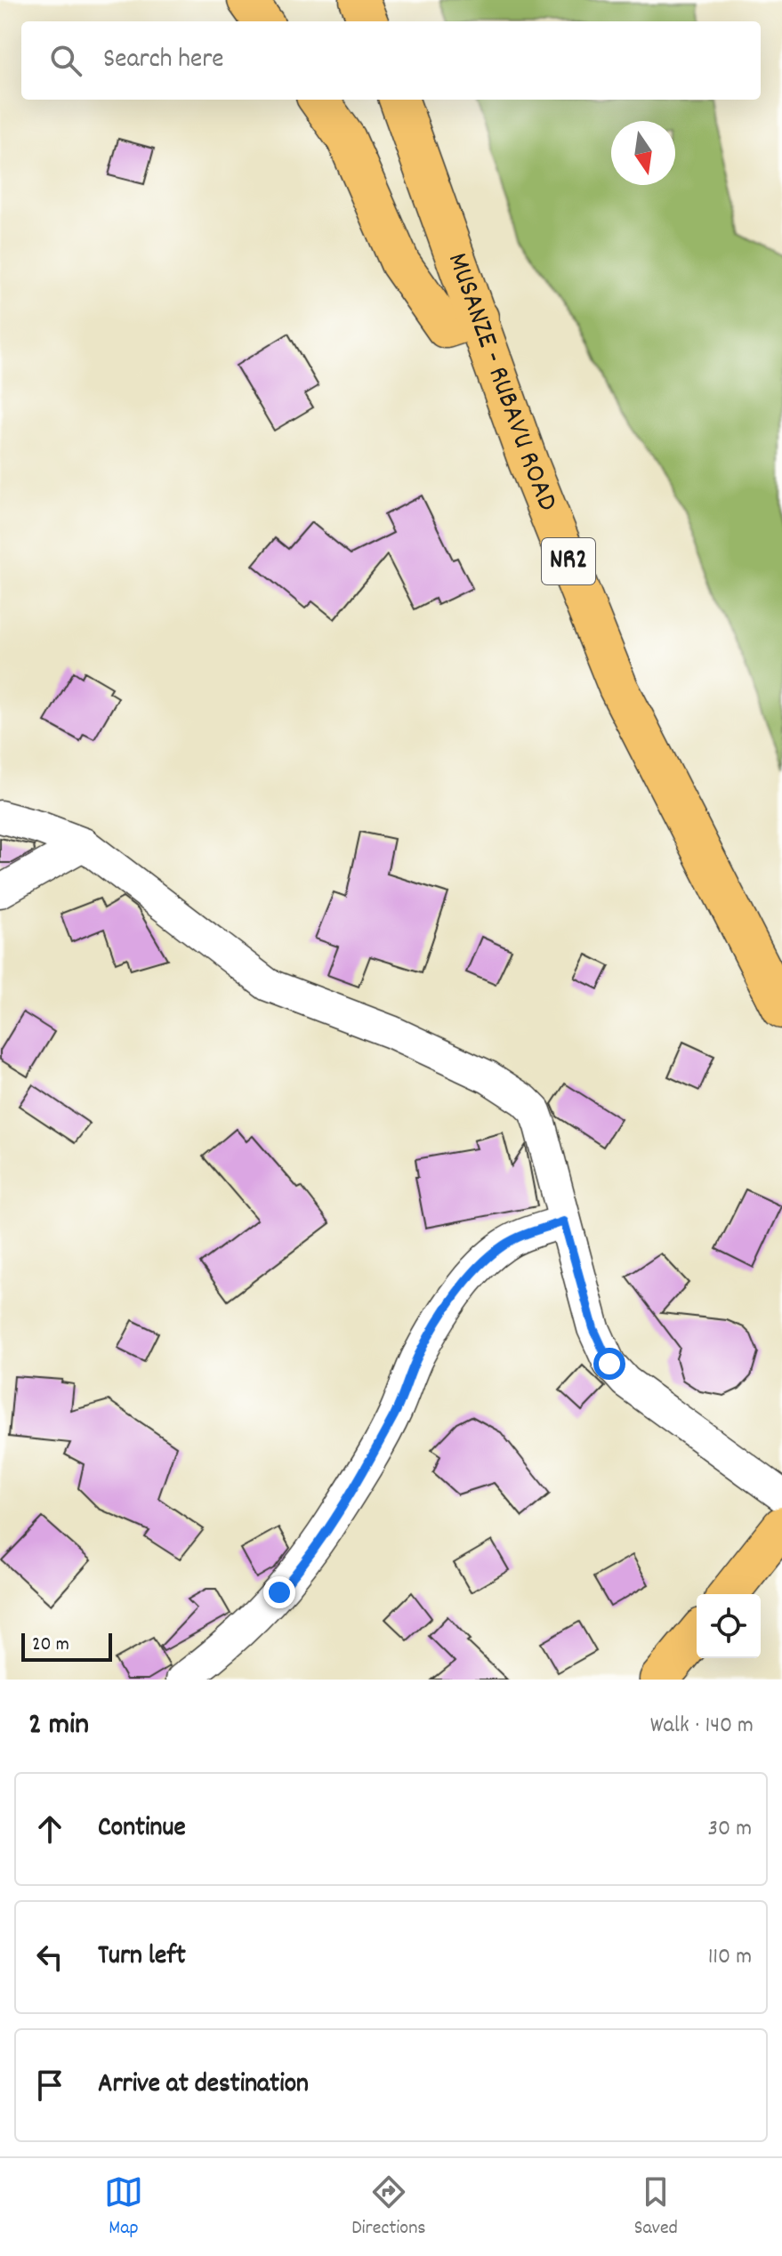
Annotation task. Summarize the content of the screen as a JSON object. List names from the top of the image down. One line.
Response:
{"streets":{"main road":["MUSANZE - RUBAVU ROAD","NR2"]},"scale_bar":"20 m","north":"bottom","page":{"search":"Search here","scale":"20 m","heading":["2 min","Walk · 140 m"],"list":[["Continue","30 m"],["Turn left","110 m"],"Arrive at destination"],"nav":["Map","Directions","Saved"]}}
